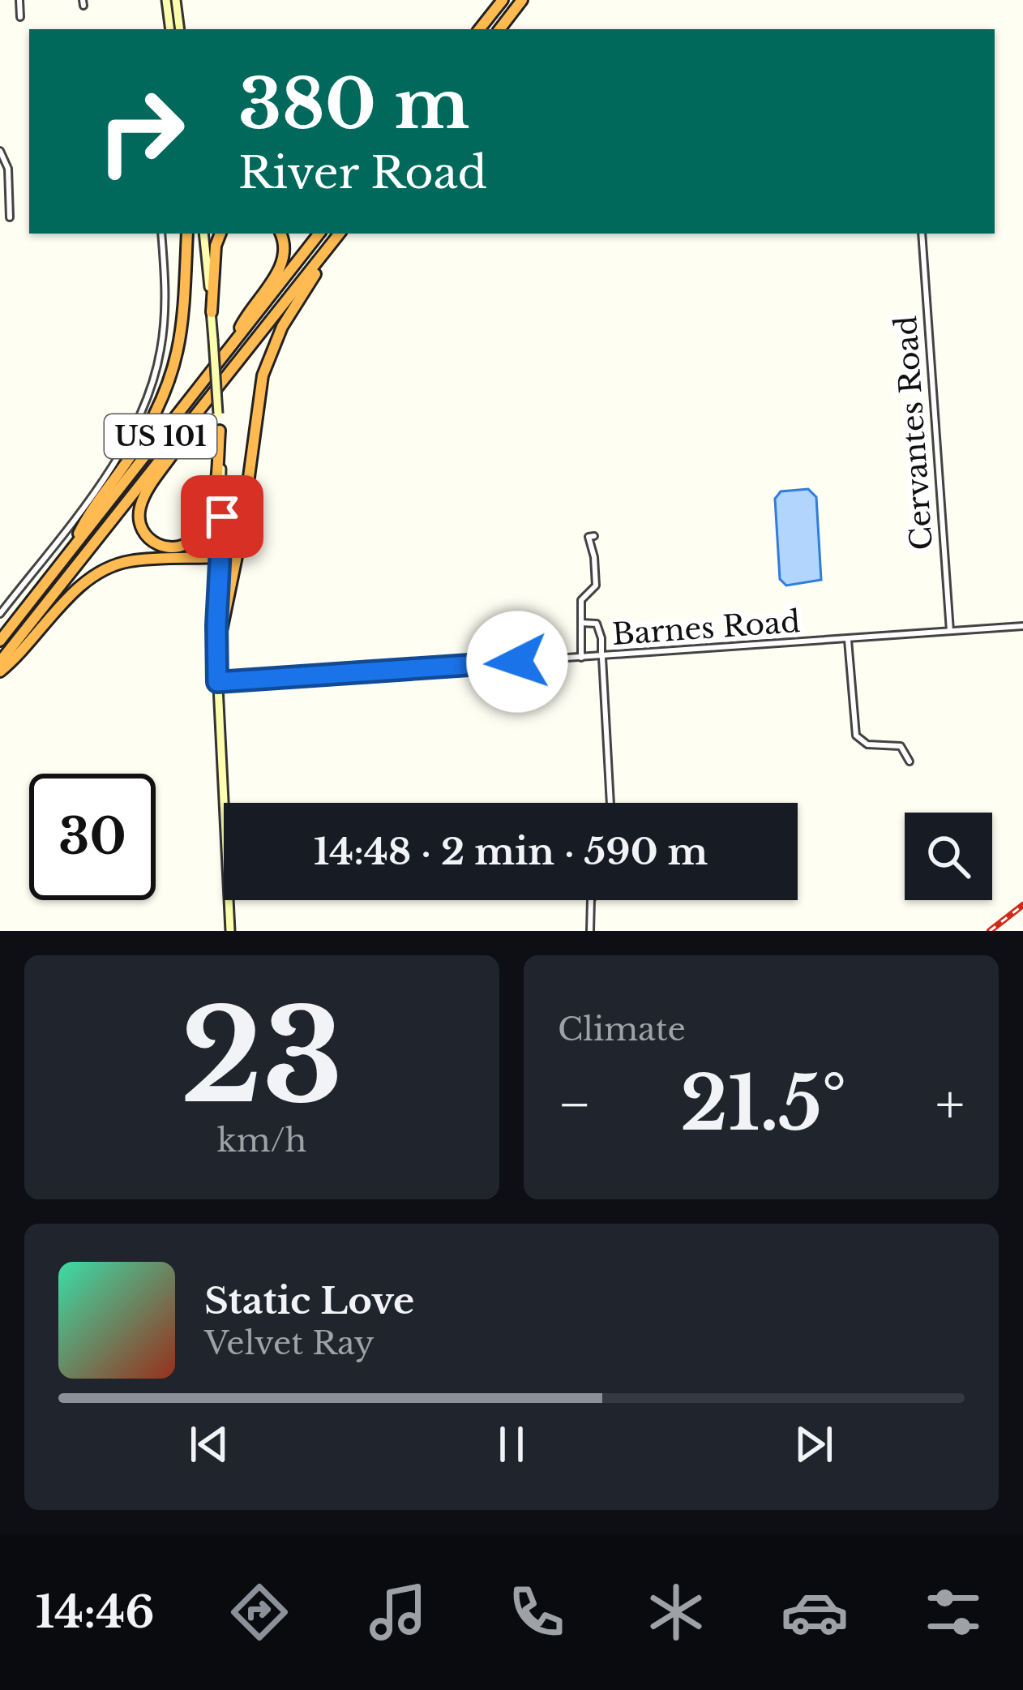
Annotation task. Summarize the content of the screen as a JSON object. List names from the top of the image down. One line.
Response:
{"streets":{"highway":["US 101"],"street":["Cervantes Road","Barnes Road"]},"crossings":[["Cervantes Road","Barnes Road"]],"page":{"turn":["380 m","River Road"],"limit":"30","trip":"14:48 · 2 min · 590 m","tile":[["23","km/h"],"Climate"],"heat":["−","21.5°","+"],"song":["Static Love","Velvet Ray"],"tabs":"14:46"}}
